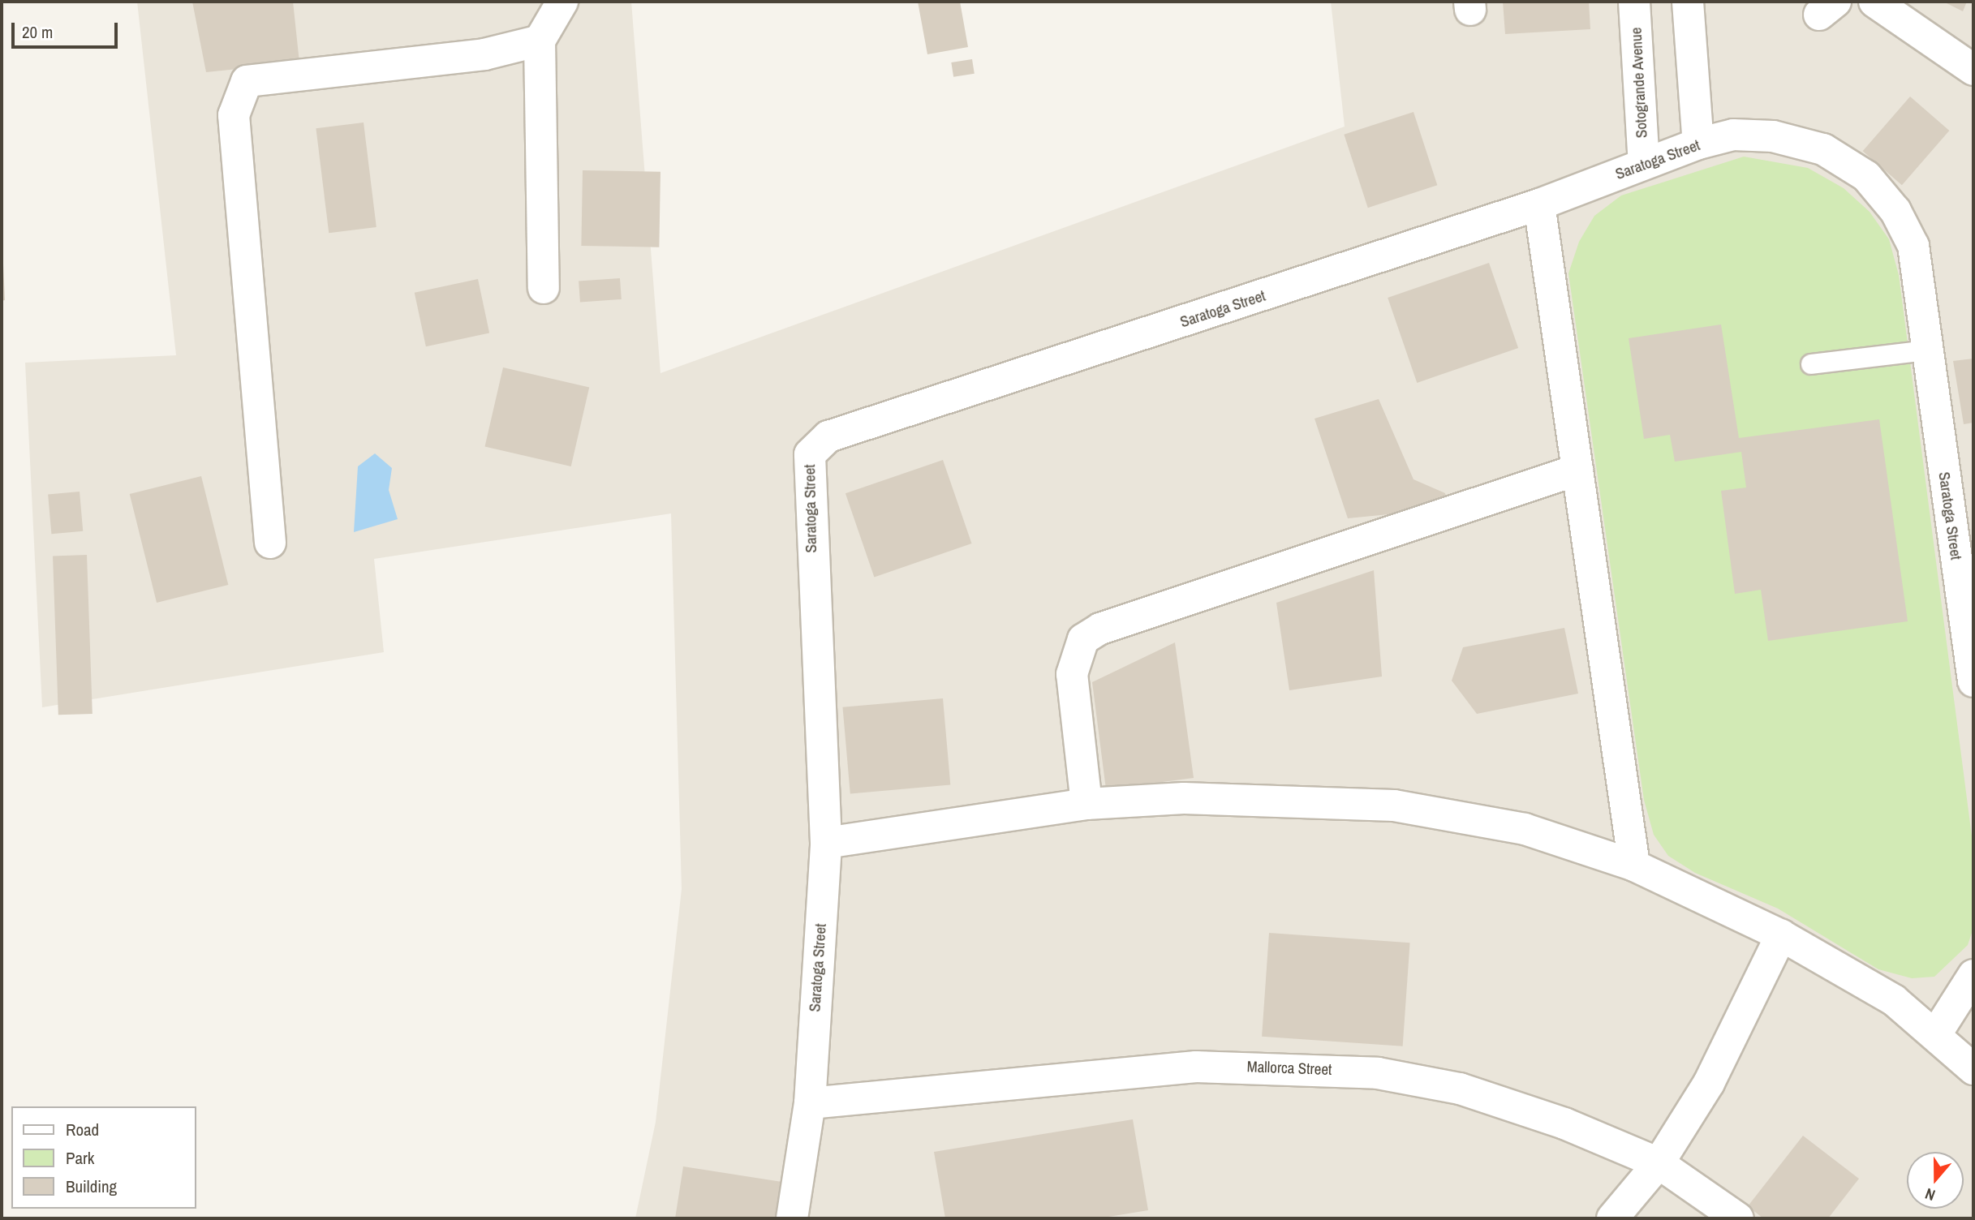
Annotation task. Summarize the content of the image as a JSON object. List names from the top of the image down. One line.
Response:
{"streets":{"street":["Sotogrande Avenue","Saratoga Street","Mallorca Street"]},"crossings":[["Sotogrande Avenue","Saratoga Street"],["Saratoga Street","Mallorca Street"]],"legend":["Road","Park","Building"],"scale_bar":"20 m","north":"bottom"}
